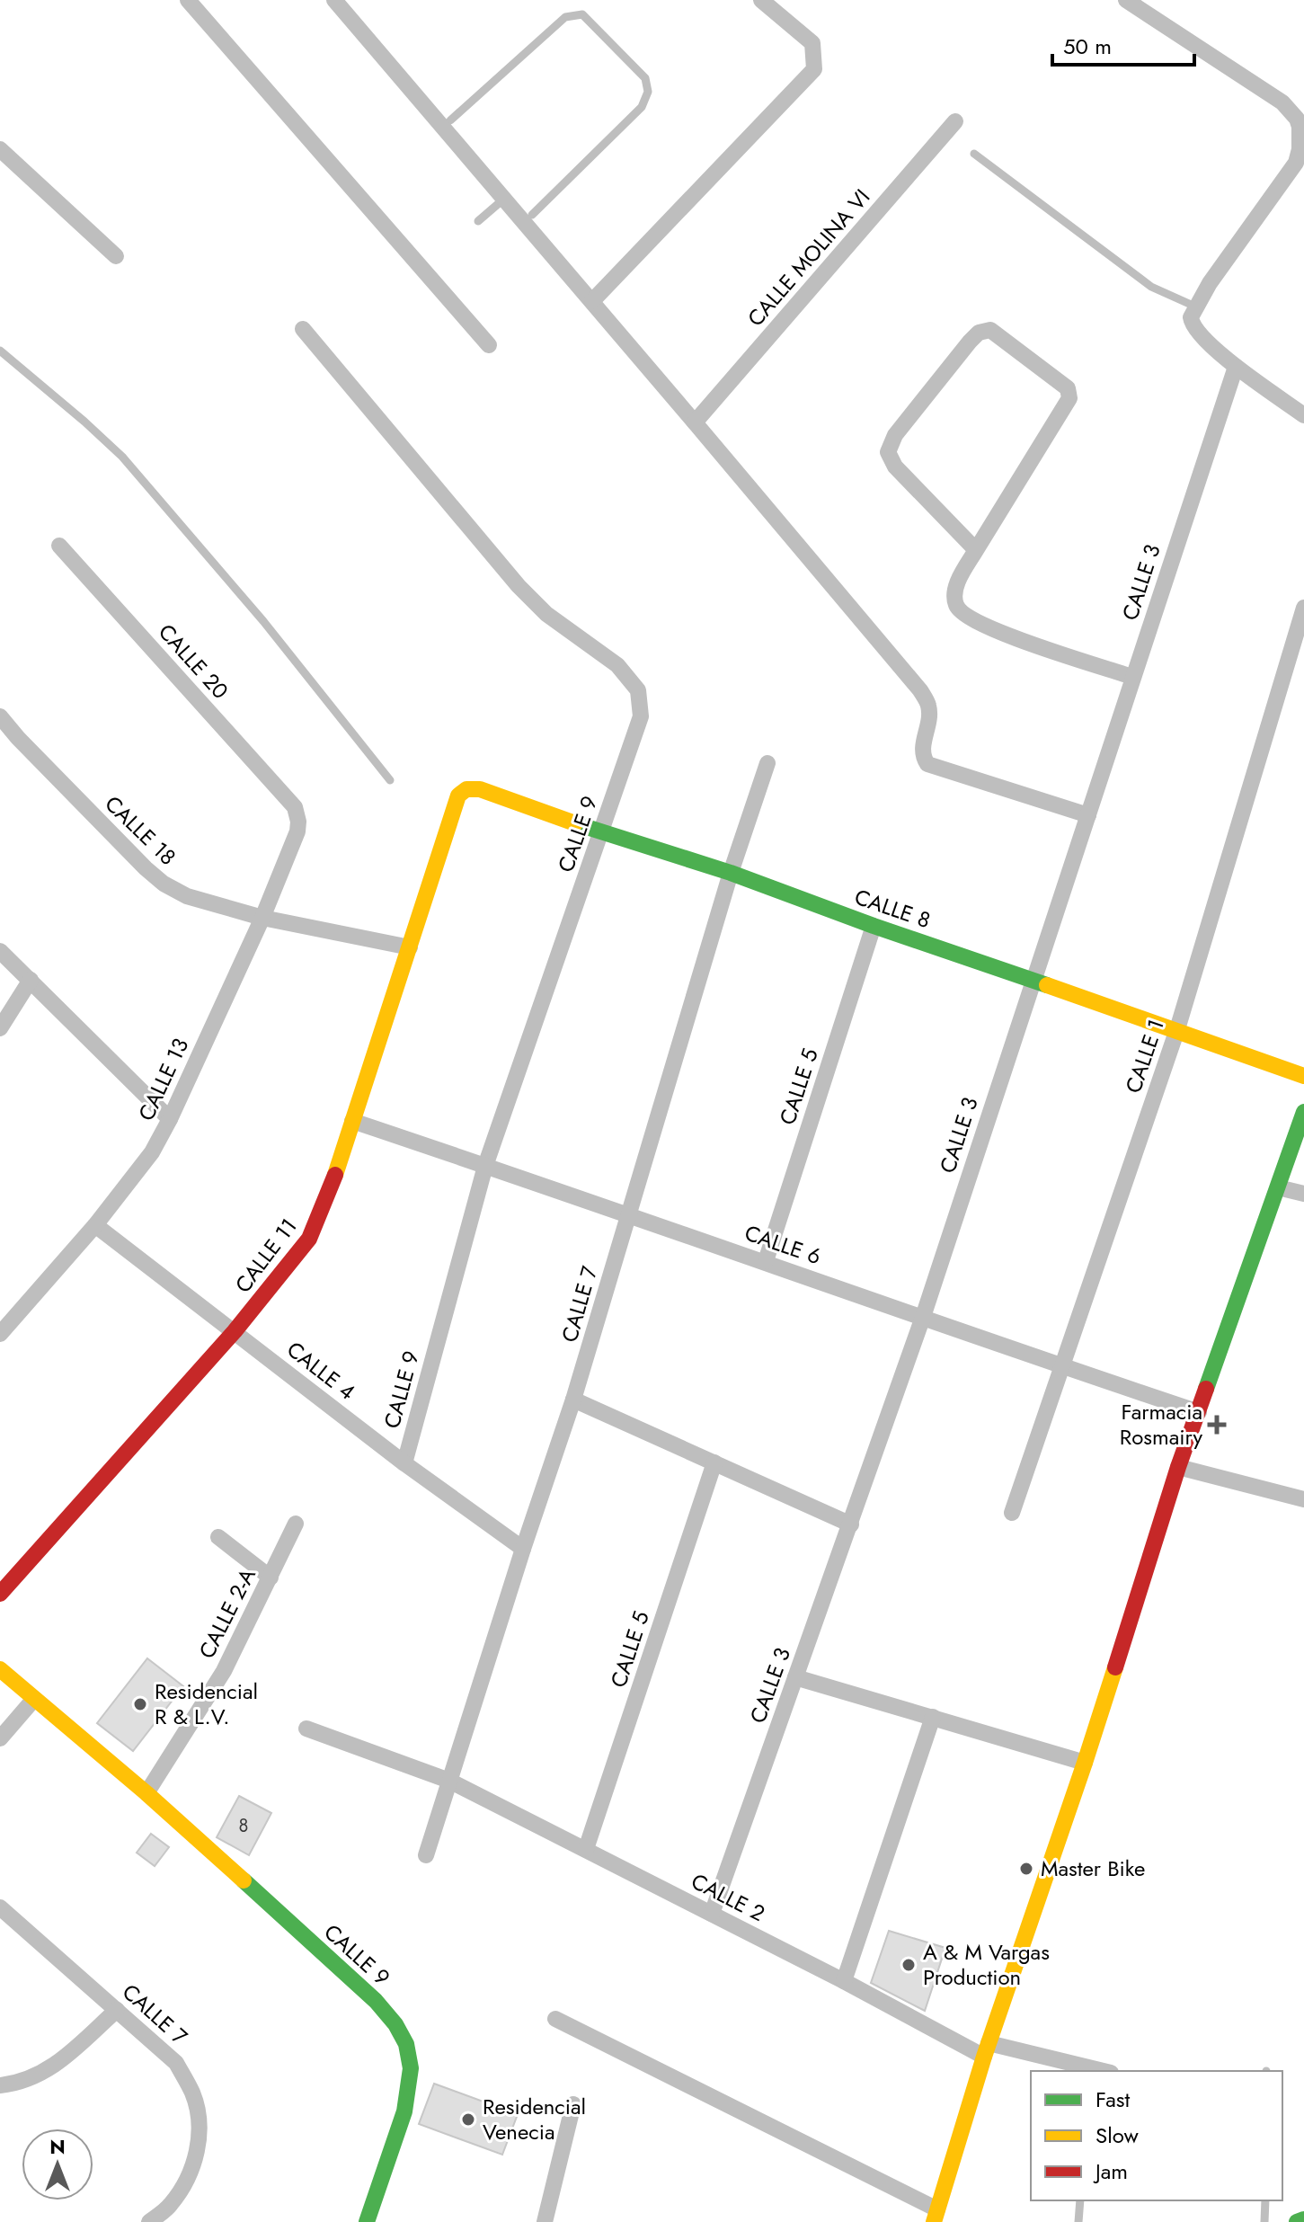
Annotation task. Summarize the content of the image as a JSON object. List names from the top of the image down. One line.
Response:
{"streets":{"street":["CALLE MOLINA VI","CALLE 3","CALLE 20","CALLE 18","CALLE 9","CALLE 8","CALLE 1","CALLE 13","CALLE 5","CALLE 6","CALLE 11","CALLE 7","CALLE 4","CALLE 2-A","CALLE 2"]},"crossings":[["CALLE 3","CALLE 8"],["CALLE 3","CALLE 6"],["CALLE 3","CALLE 2"],["CALLE 20","CALLE 13"],["CALLE 18","CALLE 13"],["CALLE 18","CALLE 11"],["CALLE 9","CALLE 8"],["CALLE 9","CALLE 6"],["CALLE 9","CALLE 4"],["CALLE 9","CALLE 2-A"],["CALLE 8","CALLE 1"],["CALLE 8","CALLE 5"],["CALLE 8","CALLE 11"],["CALLE 8","CALLE 7"],["CALLE 1","CALLE 6"],["CALLE 13","CALLE 4"],["CALLE 5","CALLE 6"],["CALLE 5","CALLE 2"],["CALLE 6","CALLE 11"],["CALLE 6","CALLE 7"],["CALLE 11","CALLE 4"],["CALLE 7","CALLE 4"],["CALLE 7","CALLE 2"]],"places":{"health":["Farmacia Rosmairy"],"other":["Residencial R & L.V.","Master Bike","A & M Vargas Production","Residencial Venecia"]},"house_numbers":["8"],"legend":["Fast","Slow","Jam"],"scale_bar":"50 m","north":"top"}
